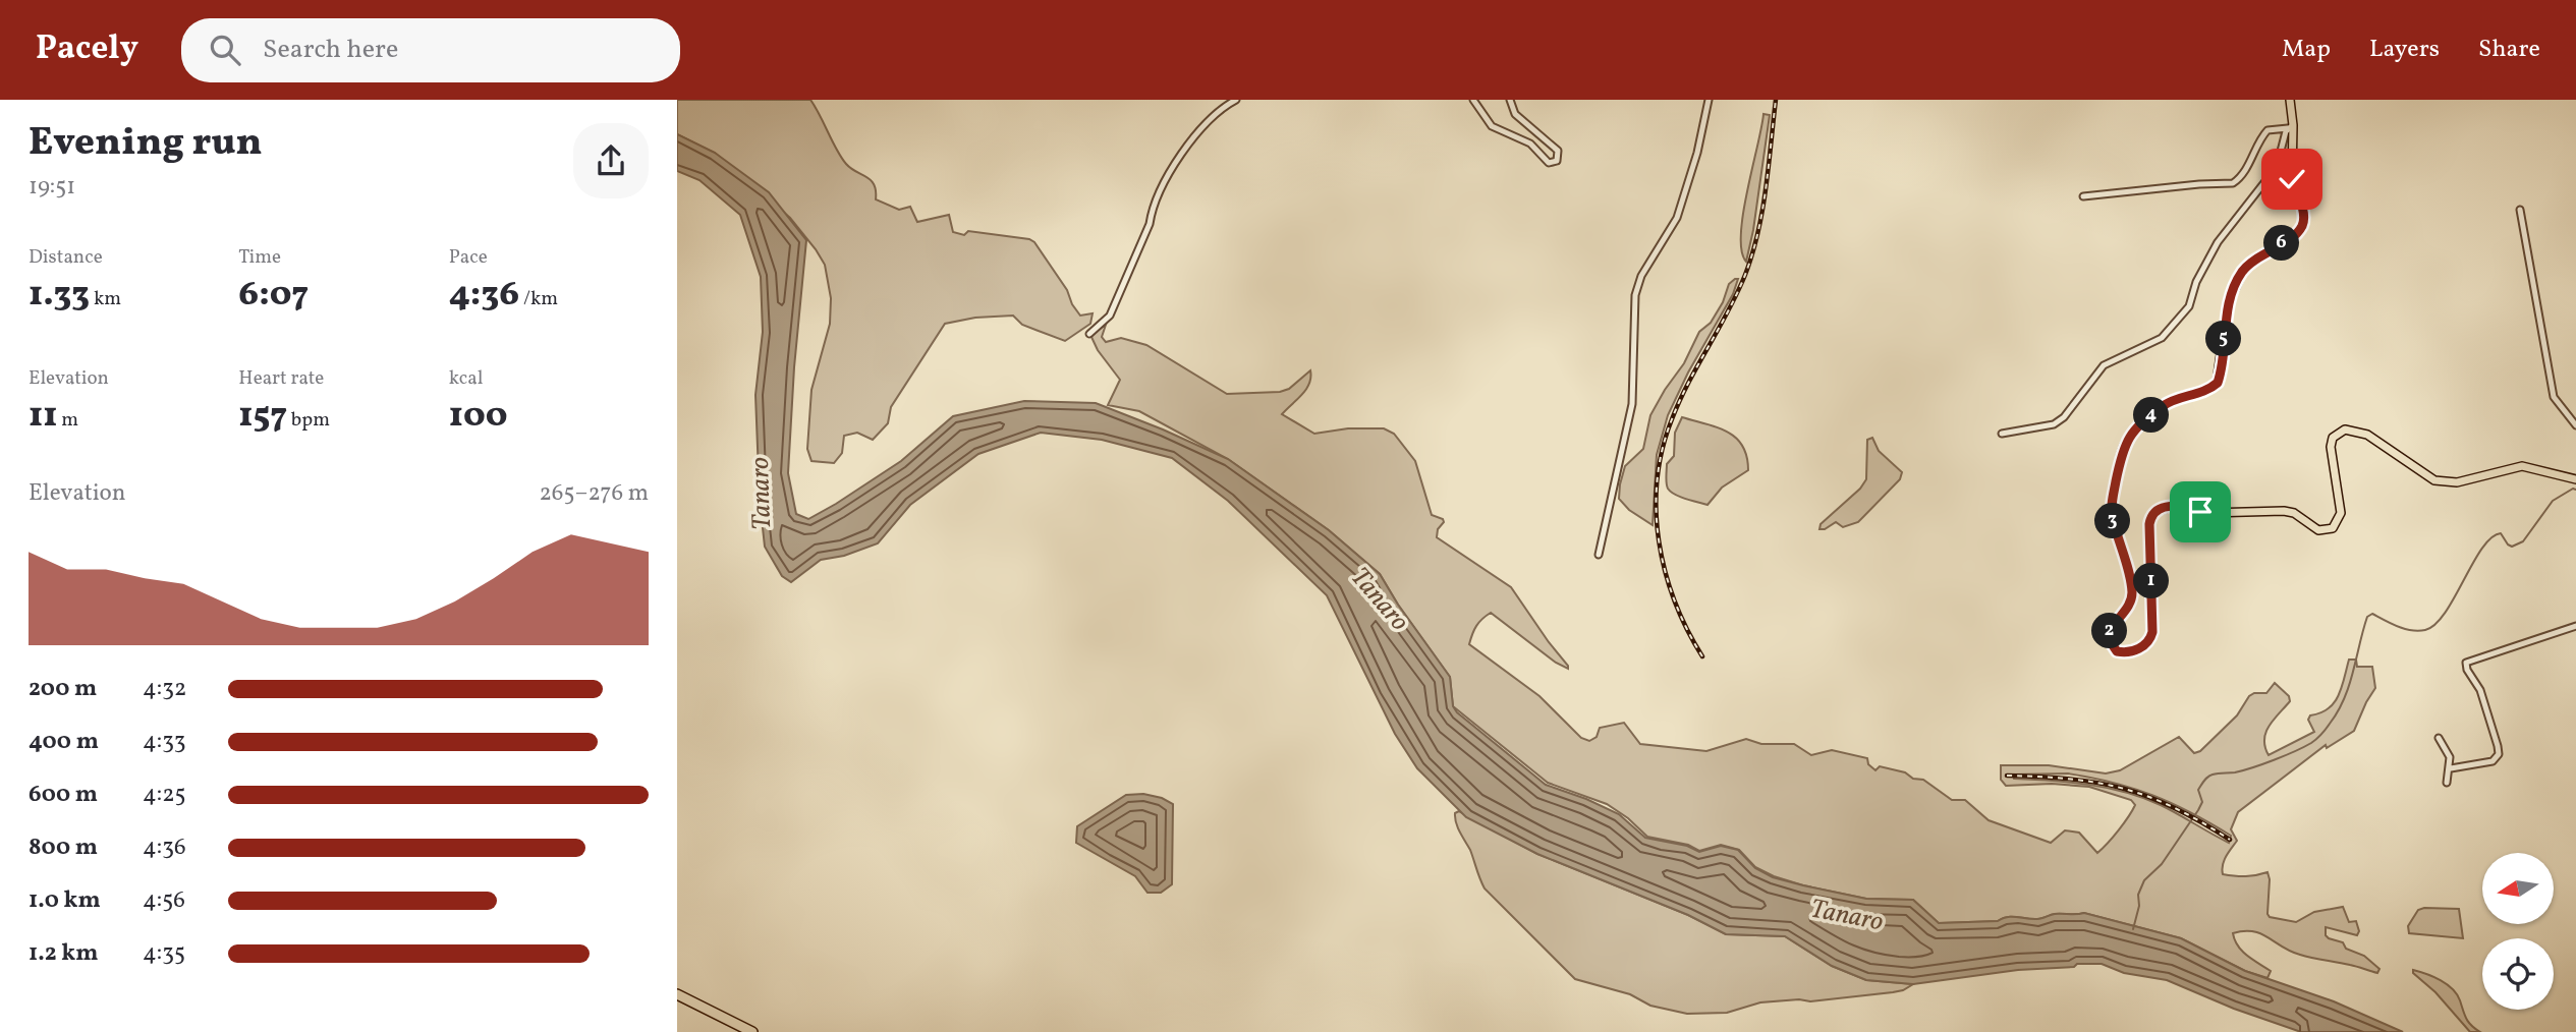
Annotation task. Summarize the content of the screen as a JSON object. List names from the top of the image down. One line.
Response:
{"water":["Tanaro"],"north":"left","page":{"header":"Pacely","search":"Search here","nav":["Map","Layers","Share"],"heading":["Evening run","19:51"],"stats":[["Distance","1.33 km"],["Time","6:07"],["Pace","4:36 /km"],["Elevation","11 m"],["Heart rate","157 bpm"],["kcal","100"]],"pins":["6","5","4","3","1","2"],"chart":["Elevation","265–276 m"],"list":[{"name":"200 m","note":"4:32"},{"name":"400 m","note":"4:33"},{"name":"600 m","note":"4:25"},{"name":"800 m","note":"4:36"},{"name":"1.0 km","note":"4:56"},{"name":"1.2 km","note":"4:35"}]}}
